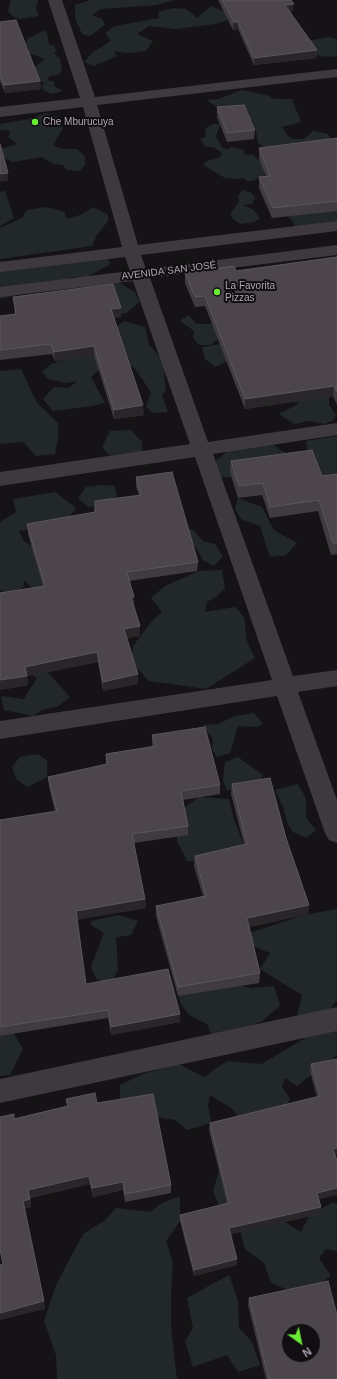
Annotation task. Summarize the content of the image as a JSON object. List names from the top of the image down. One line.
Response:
{"streets":{"street":["AVENIDA SAN JOSÉ"]},"places":["Che Mburucuya","La Favorita Pizzas"],"north":"bottom right"}
